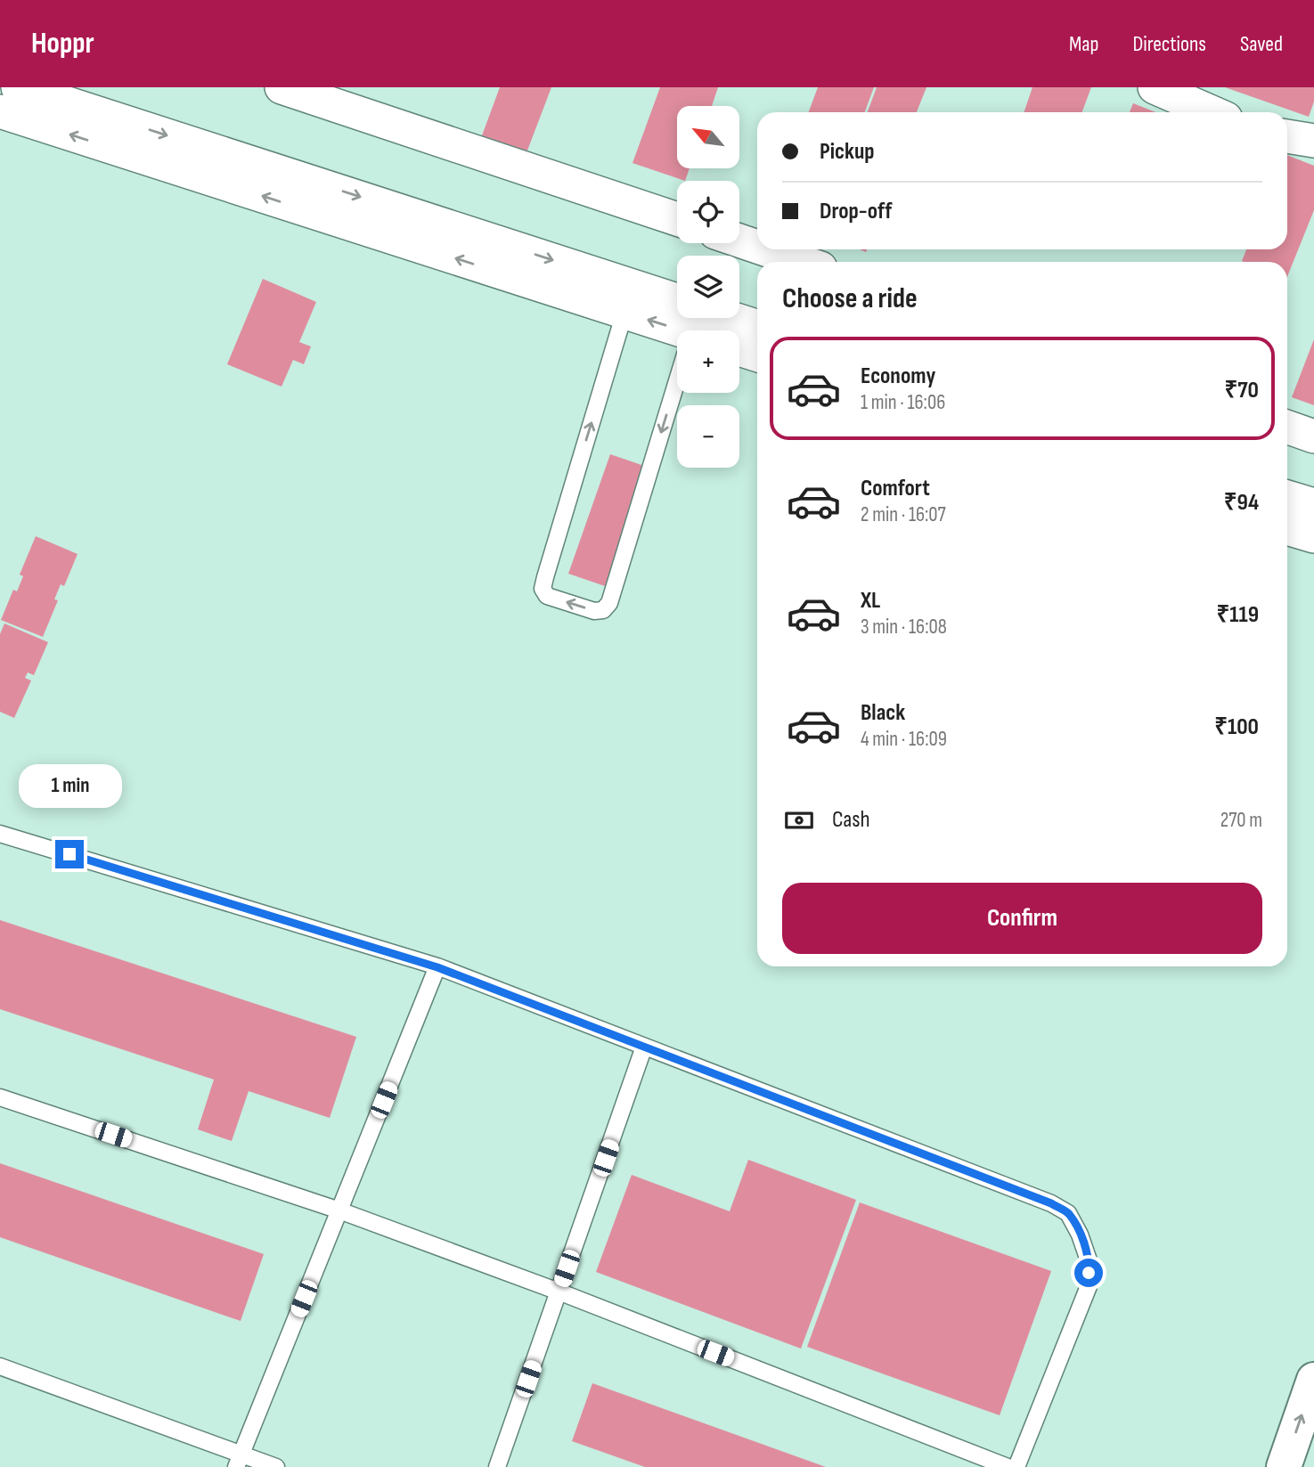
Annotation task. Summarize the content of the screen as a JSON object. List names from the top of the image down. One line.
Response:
{"north":"top left","page":{"header":"Hoppr","nav":["Map","Directions","Saved"],"map_buttons":["+","−"],"banner":["Pickup","Drop-off"],"heading":"Choose a ride","list":[{"name":"Economy","note":"1 min · 16:06","value":"₹70"},{"name":"Comfort","note":"2 min · 16:07","value":"₹94"},{"name":"XL","note":"3 min · 16:08","value":"₹119"},{"name":"Black","note":"4 min · 16:09","value":"₹100"}],"bubble":"1 min","pay":["Cash","270 m"],"buttons":"Confirm"}}
